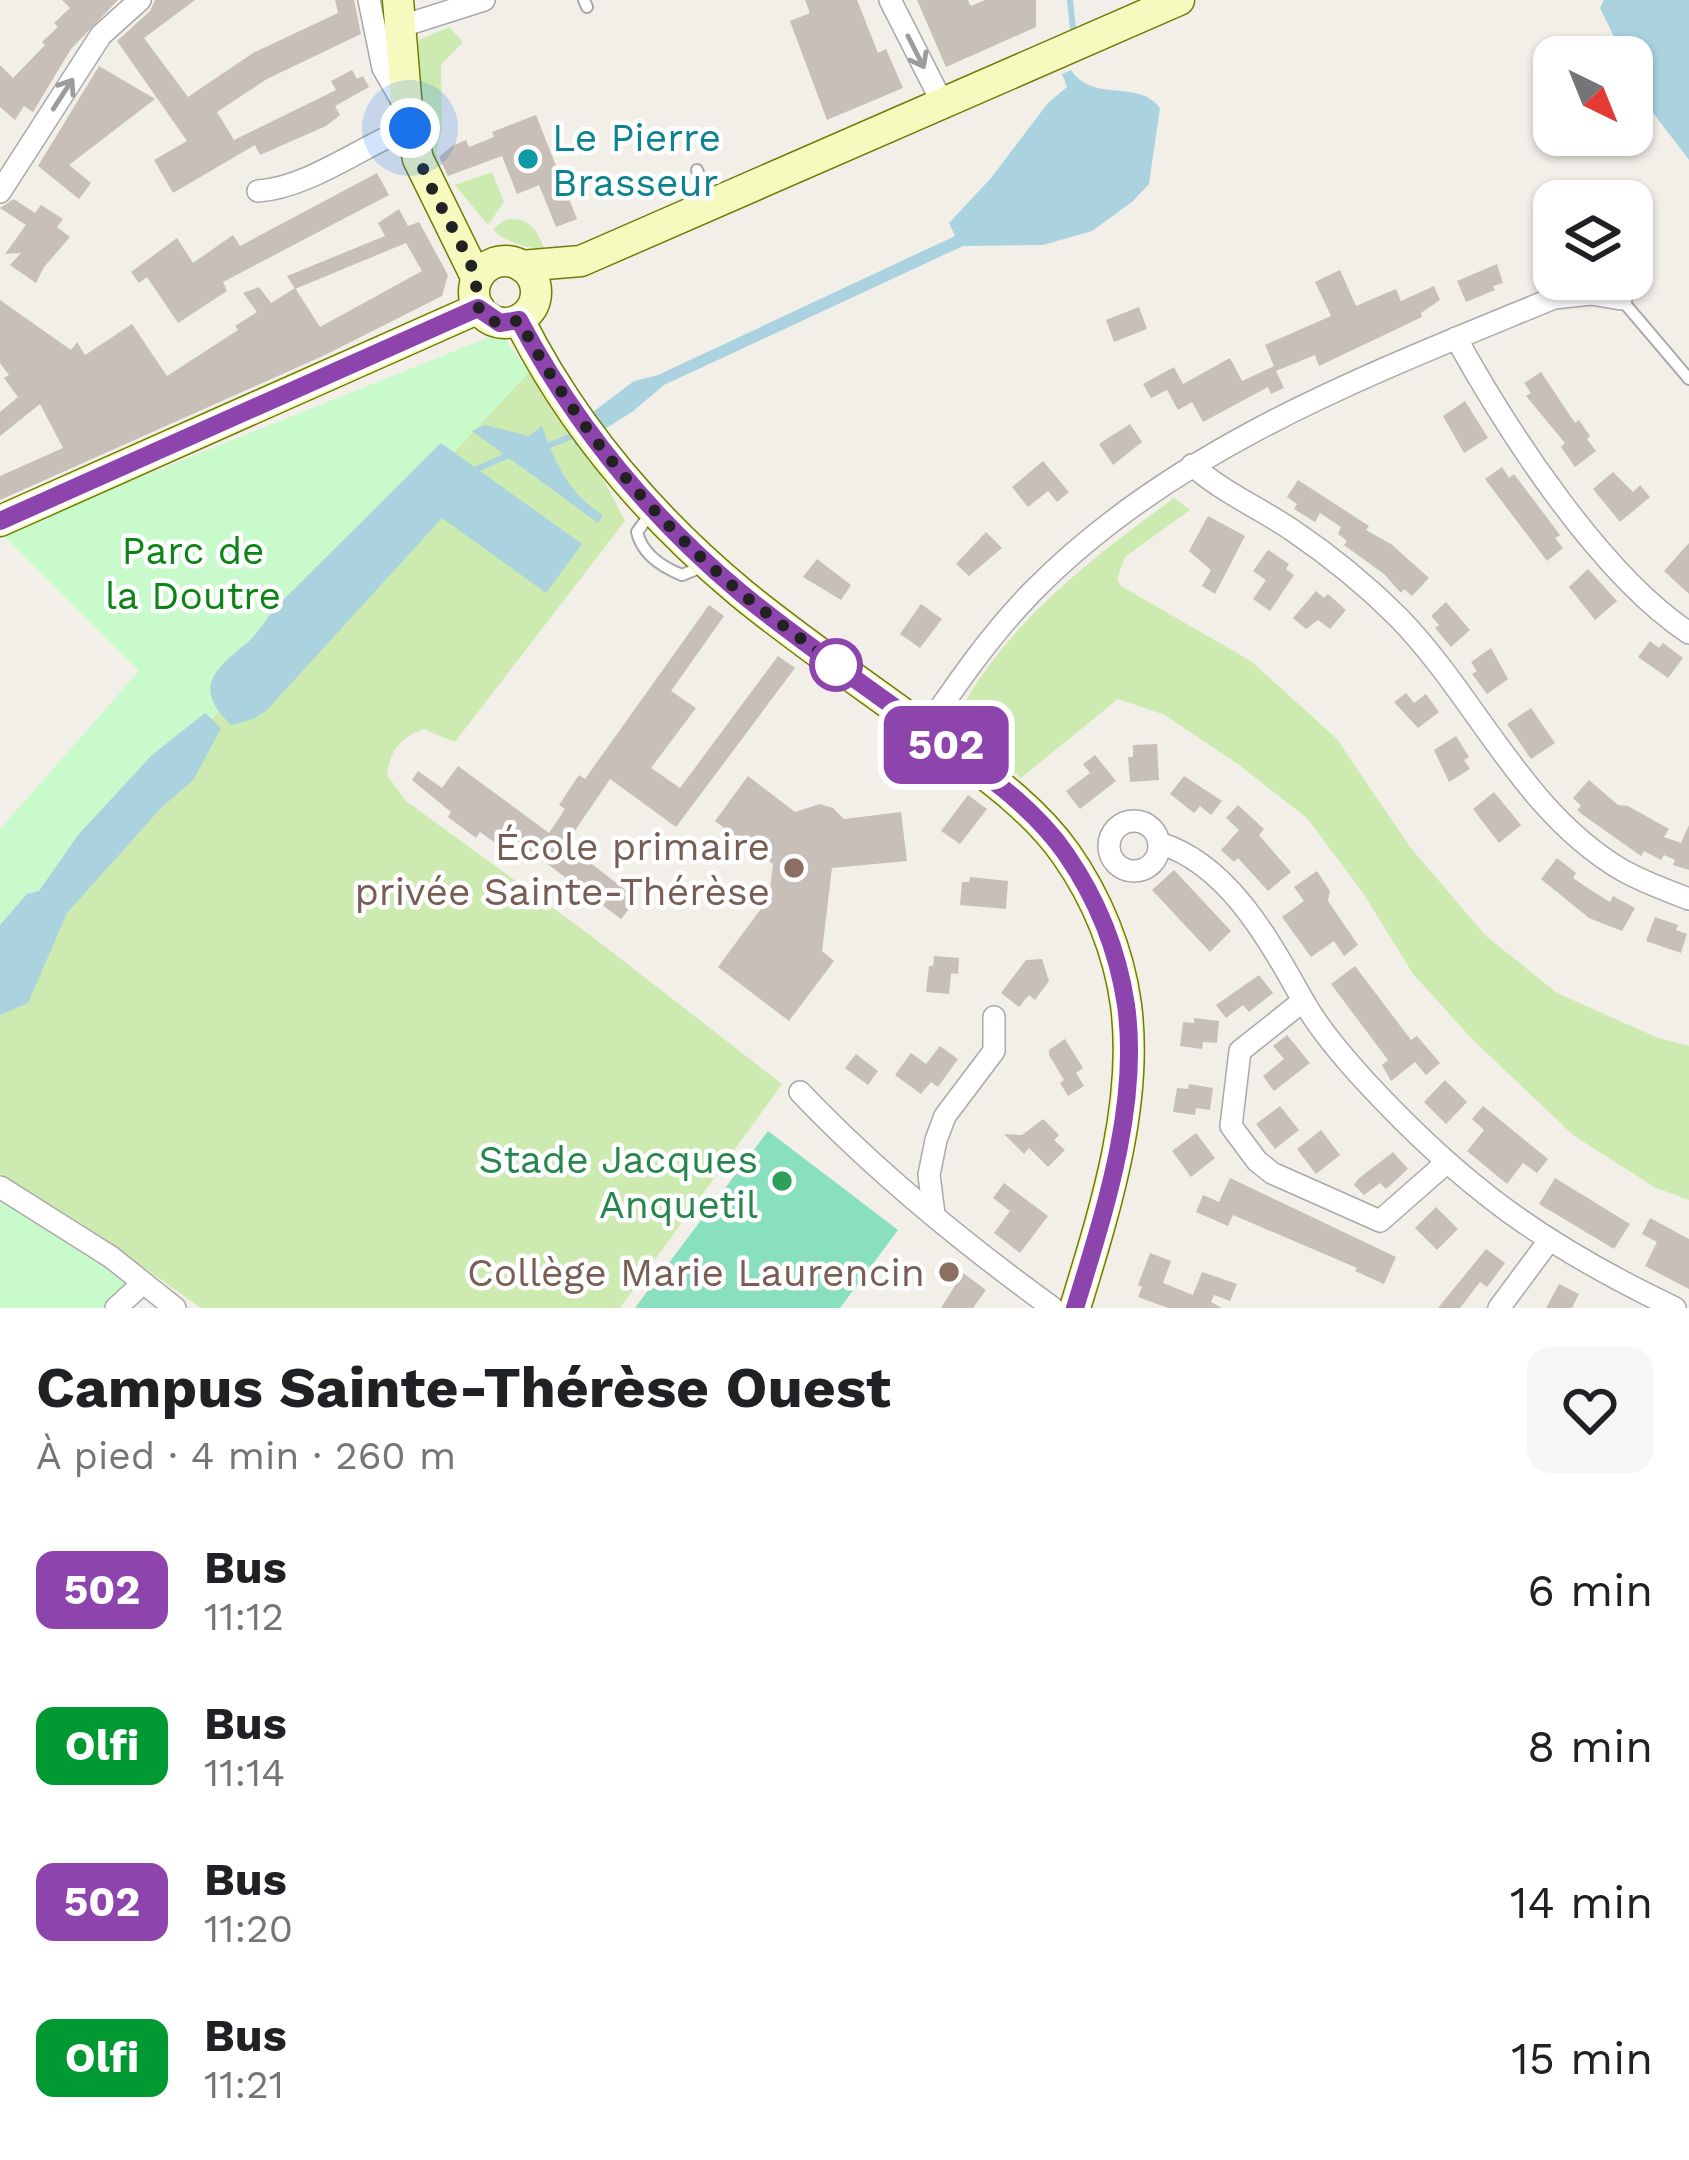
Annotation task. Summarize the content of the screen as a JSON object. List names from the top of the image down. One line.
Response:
{"parks":["Parc de la Doutre"],"places":["Le Pierre Brasseur","École primaire privée Sainte-Thérèse","Stade Jacques Anquetil","Collège Marie Laurencin"],"lines":["bus line 502"],"north":"bottom right","page":{"on_map":"502","heading":["Campus Sainte-Thérèse Ouest","À pied · 4 min · 260 m"],"list":[{"mark":"502","name":"Bus","note":"11:12","value":"6 min"},{"mark":"Olfi","name":"Bus","note":"11:14","value":"8 min"},{"mark":"502","name":"Bus","note":"11:20","value":"14 min"},{"mark":"Olfi","name":"Bus","note":"11:21","value":"15 min"}]}}
